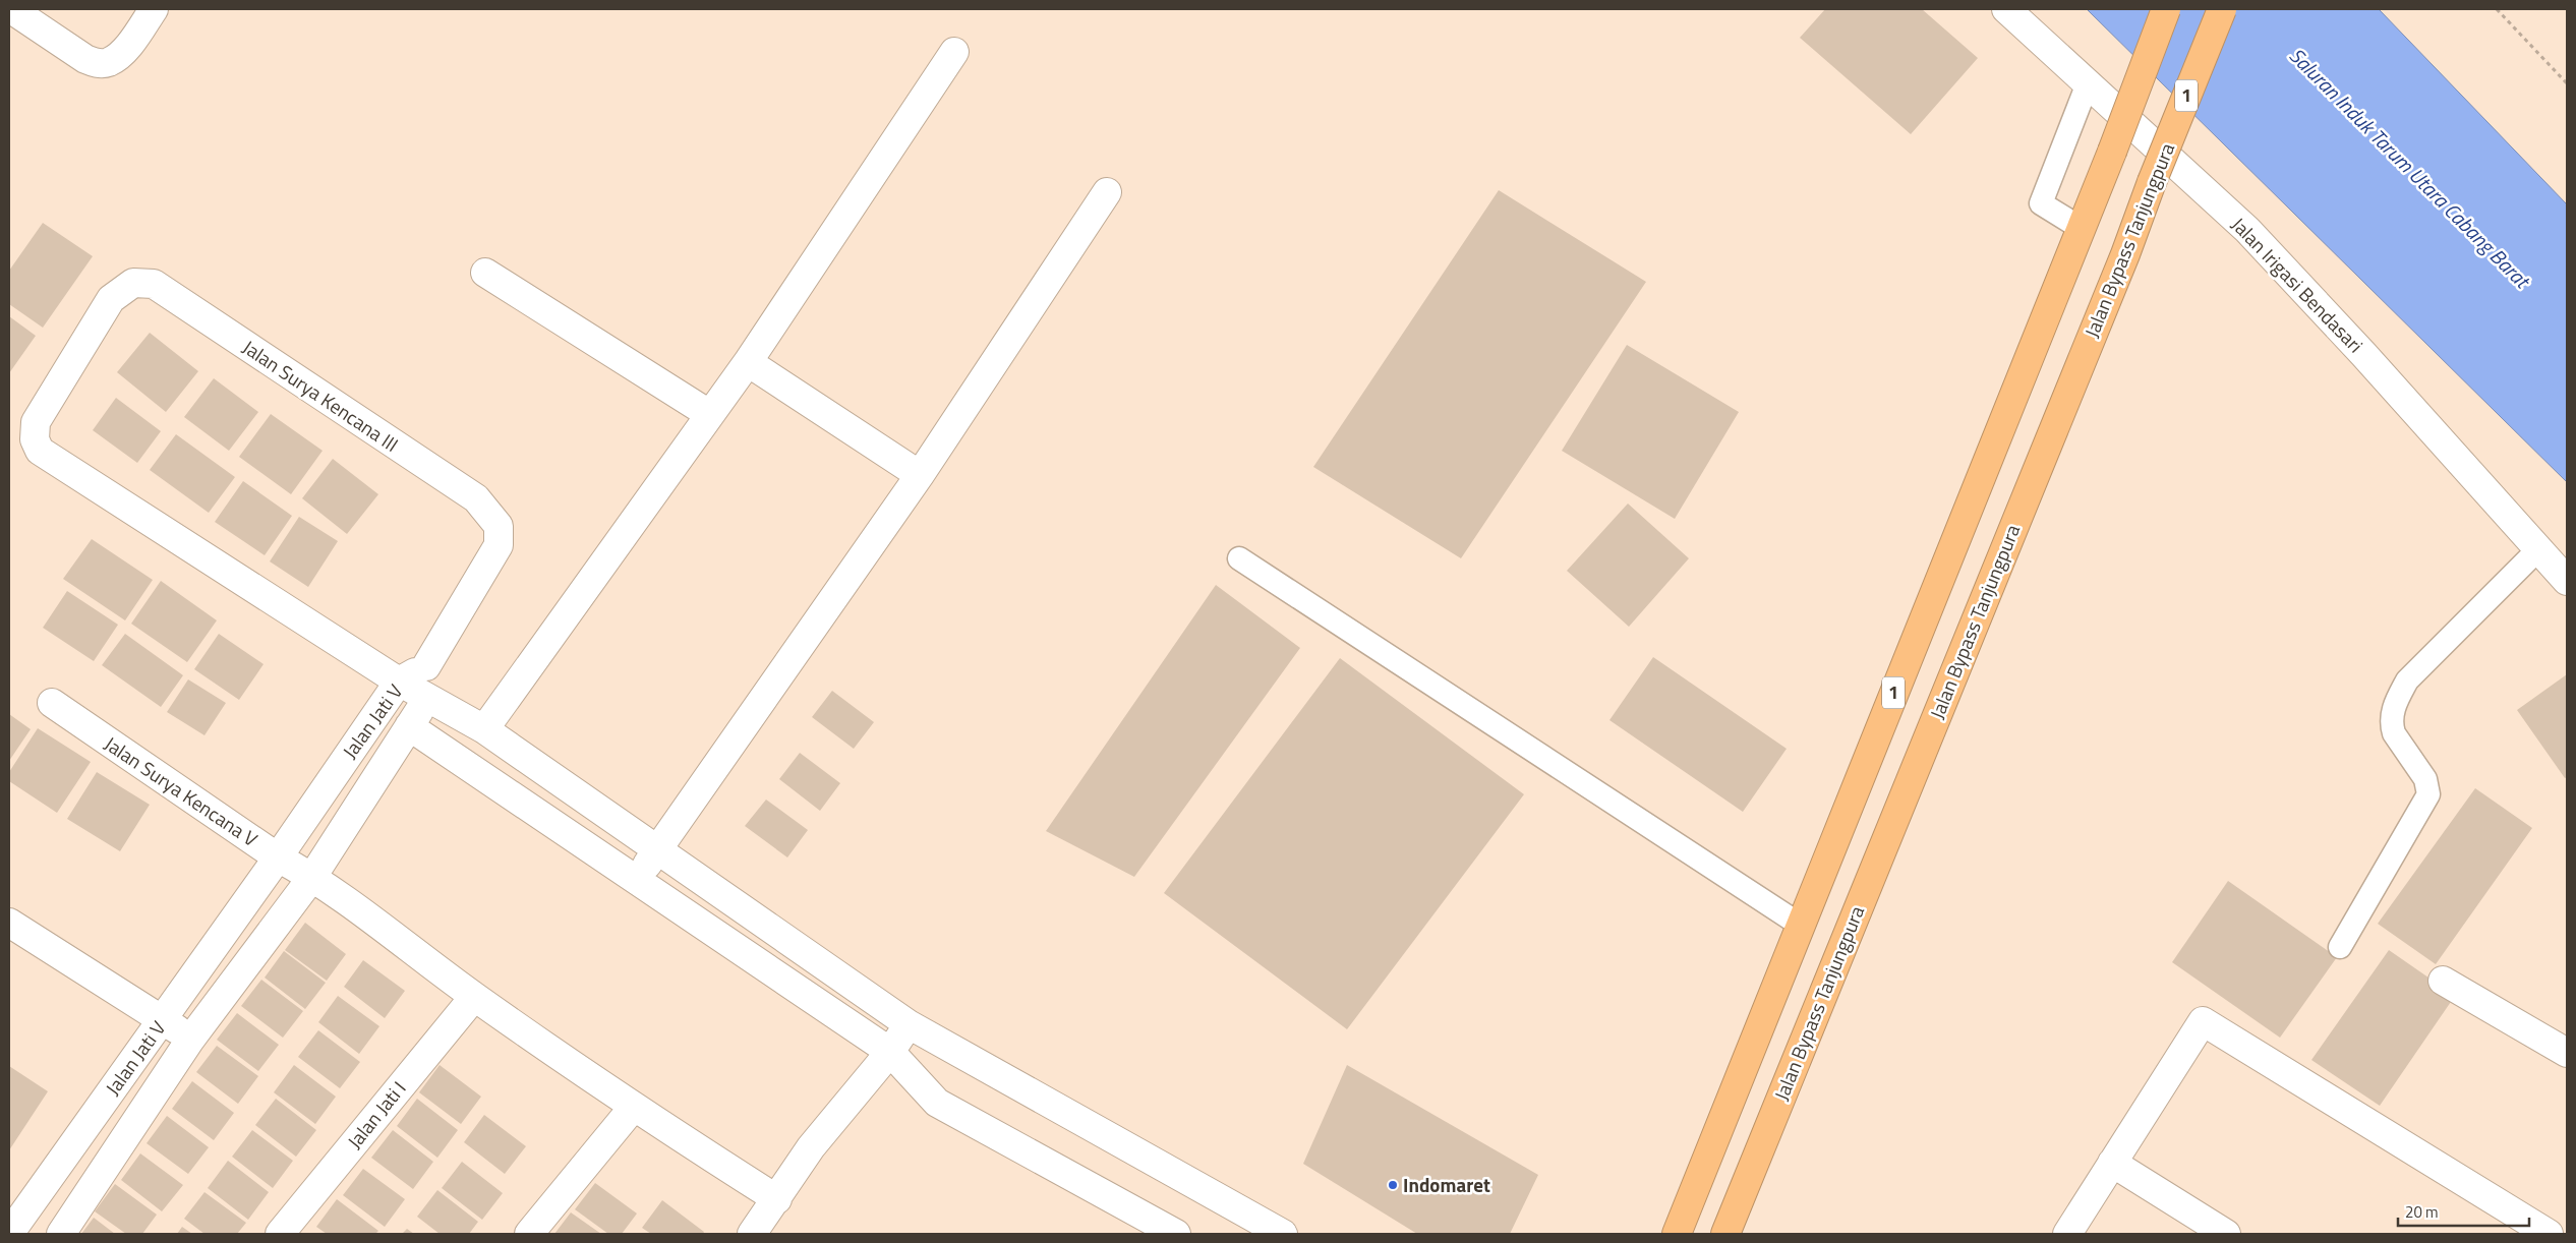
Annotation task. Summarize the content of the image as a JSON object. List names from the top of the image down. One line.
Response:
{"streets":{"highway":["1","Jalan Bypass Tanjungpura"],"street":["Jalan Irigasi Bendasari","Jalan Surya Kencana III","Jalan Jati V","Jalan Surya Kencana V","Jalan Jati I"]},"crossings":[["Jalan Surya Kencana III","Jalan Jati V"],["Jalan Jati V","Jalan Surya Kencana V"],["Jalan Surya Kencana V","Jalan Jati I"]],"water":["Saluran Induk Tarum Utara Cabang Barat"],"places":["Indomaret"],"scale_bar":"20 m"}
